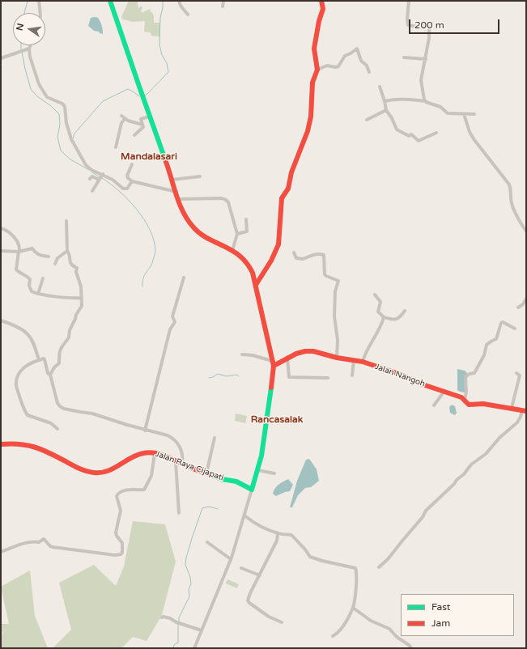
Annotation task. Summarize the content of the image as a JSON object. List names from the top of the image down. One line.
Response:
{"streets":{"main road":["Jalan Nangoh","Jalan Raya Cijapati"]},"districts":["Mandalasari","Rancasalak"],"legend":["Fast","Jam"],"scale_bar":"200 m","north":"left"}
